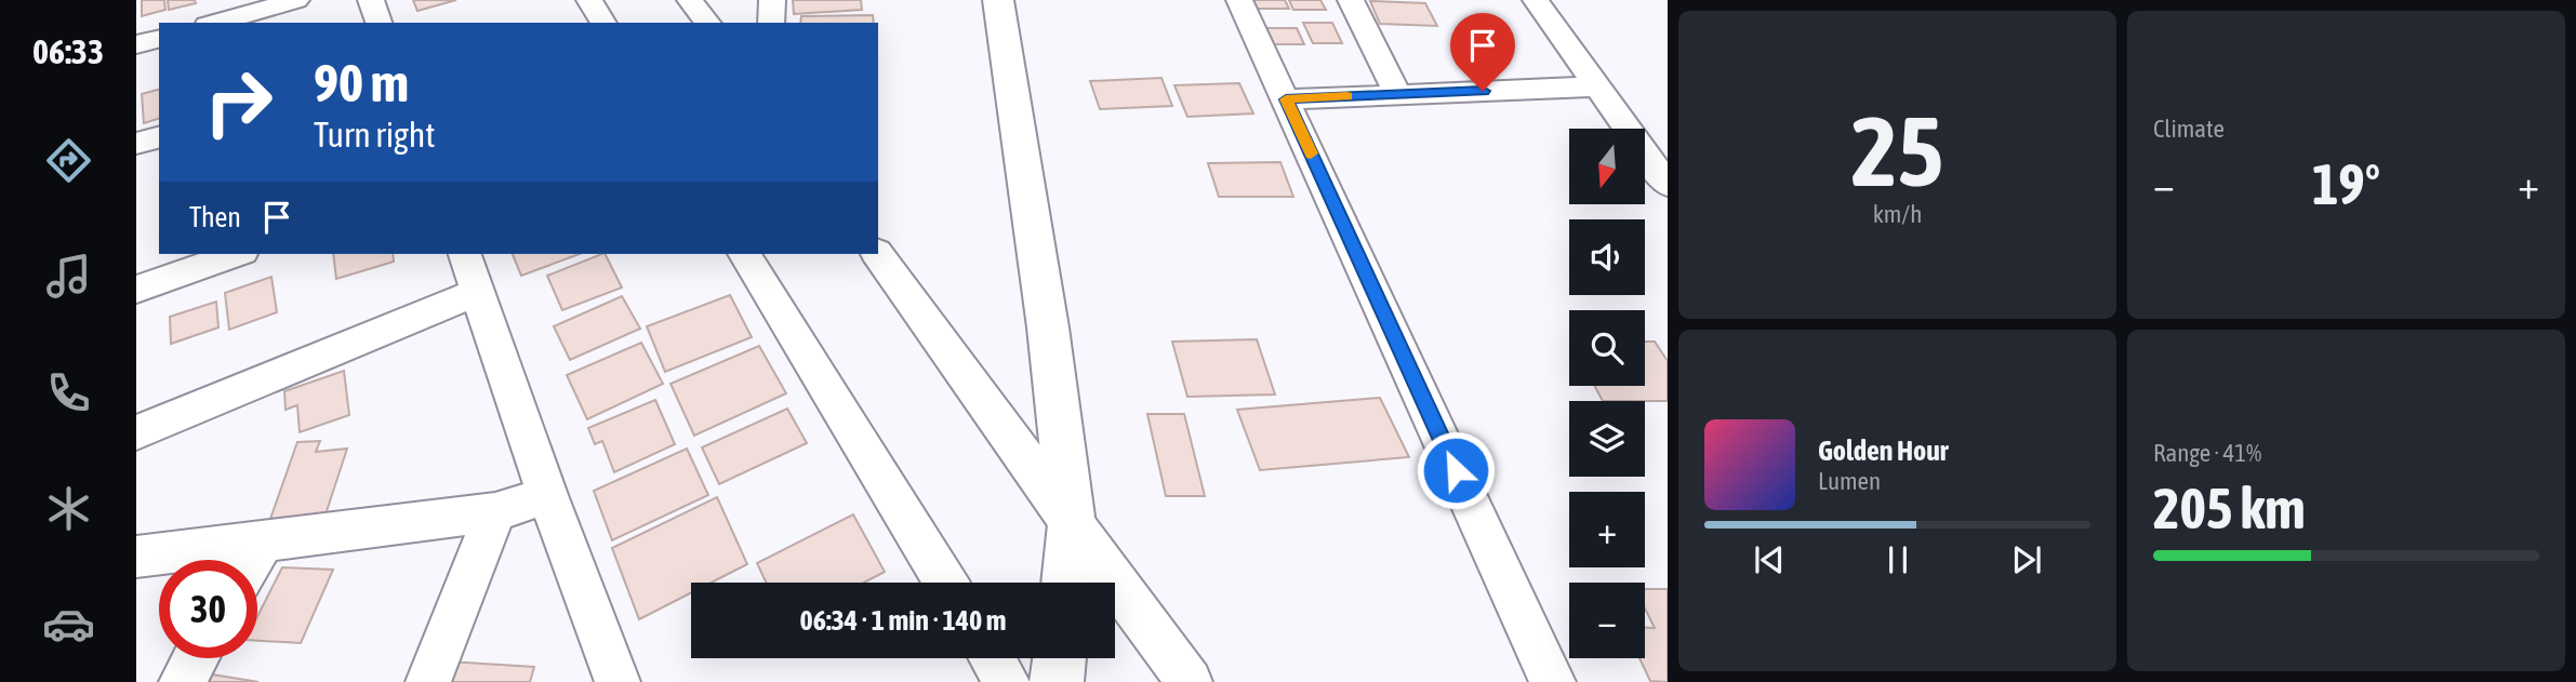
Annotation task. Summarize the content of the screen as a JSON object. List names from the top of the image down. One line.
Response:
{"north":"bottom","page":{"tabs":"06:33","tile":[["25","km/h"],"Climate",["Range · 41%","205 km"]],"turn":["90 m","Turn right"],"map_buttons":["+","−"],"heat":["−","19°","+"],"then":"Then","song":["Golden Hour","Lumen"],"limit":"30","trip":"06:34 · 1 min · 140 m"}}
